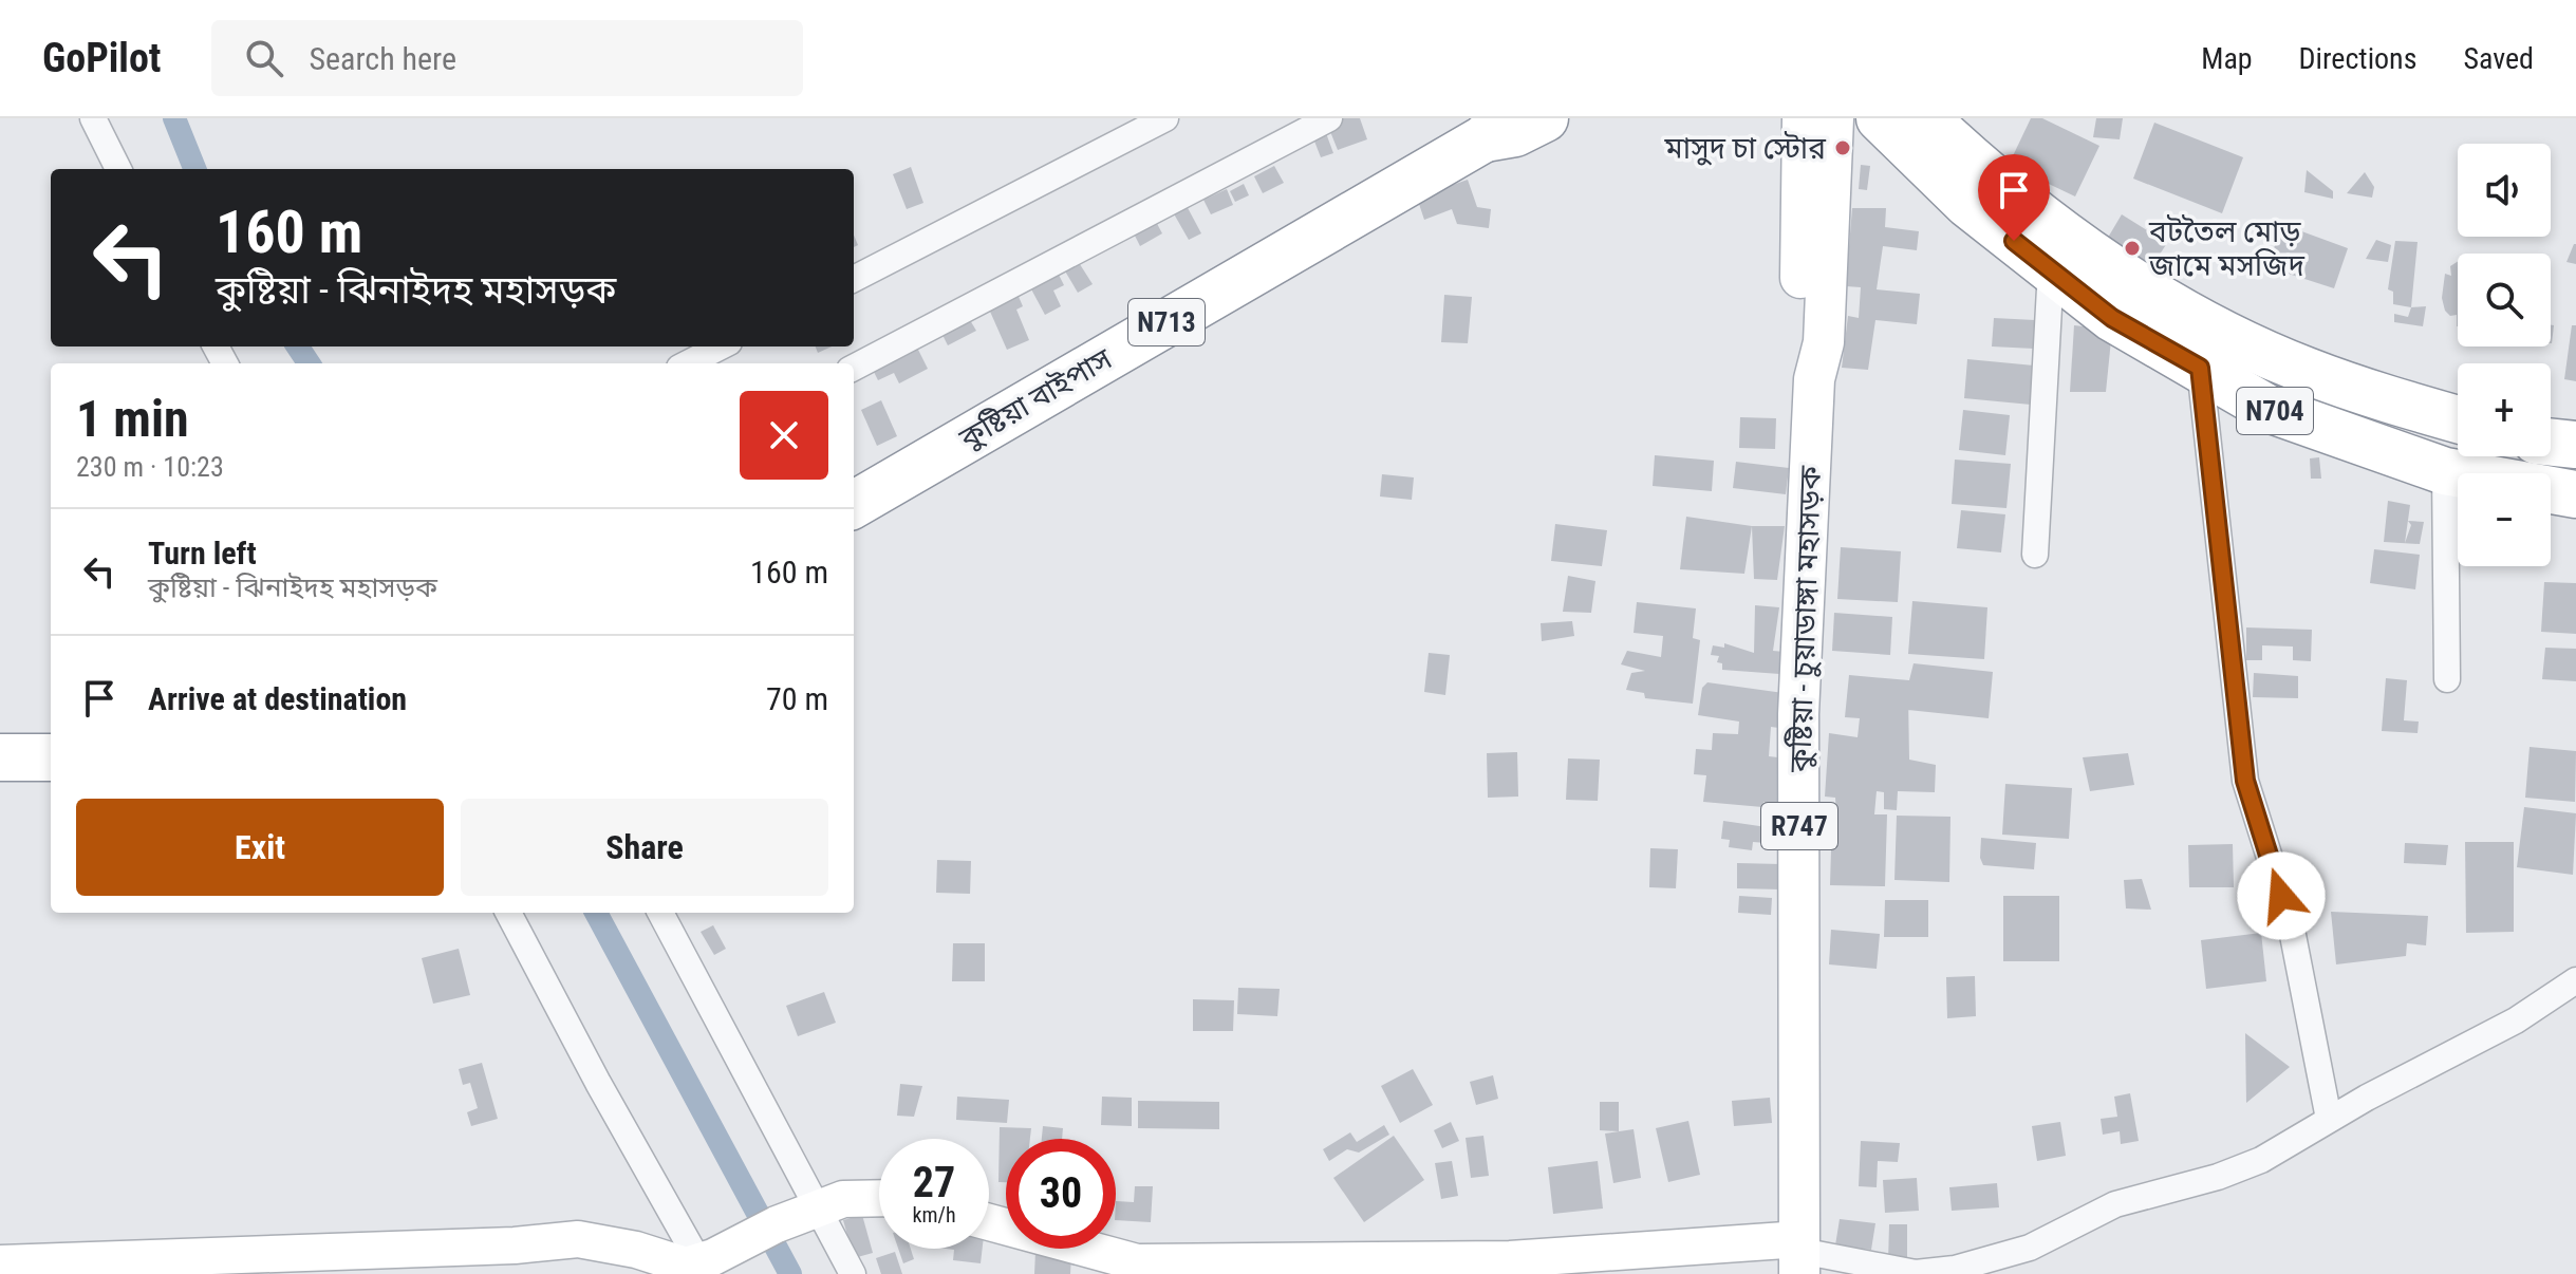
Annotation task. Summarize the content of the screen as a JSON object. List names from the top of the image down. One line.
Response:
{"streets":{"highway":["N713","কুষ্টিয়া বাইপাস","N704"],"main road":["কুষ্টিয়া - চুয়াডাঙ্গা মহাসড়ক","R747"]},"places":["মাসুদ চা স্টোর","বটতৈল মোড় জামে মসজিদ"],"page":{"header":"GoPilot","search":"Search here","nav":["Map","Directions","Saved"],"map_buttons":["+","−"],"turn":["160 m","কুষ্টিয়া - ঝিনাইদহ মহাসড়ক"],"heading":["1 min","230 m · 10:23"],"list":[{"name":"Turn left","note":"কুষ্টিয়া - ঝিনাইদহ মহাসড়ক","value":"160 m"},{"name":"Arrive at destination","value":"70 m"}],"buttons":["Exit","Share"],"speed":"27 km/h","limit":"30"}}
